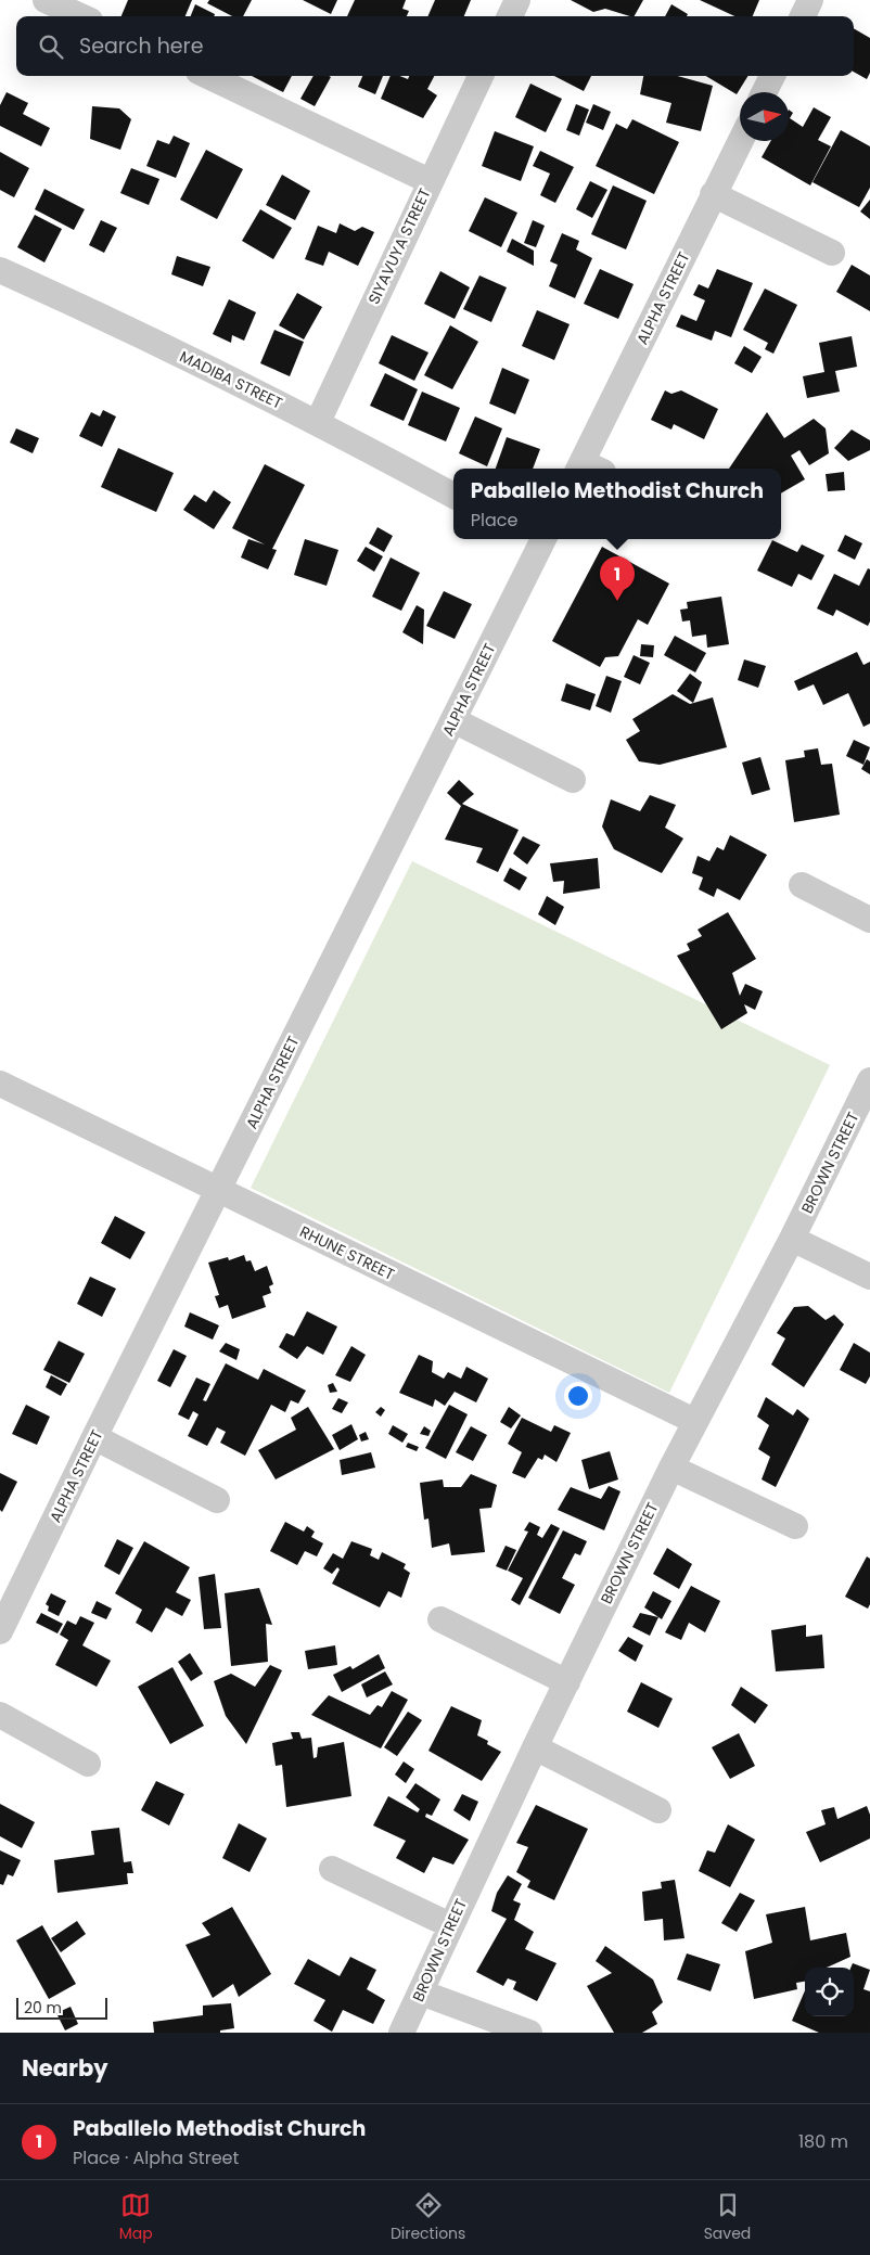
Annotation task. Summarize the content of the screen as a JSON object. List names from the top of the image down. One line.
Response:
{"streets":{"street":["SIYAVUYA STREET","ALPHA STREET","MADIBA STREET","BROWN STREET","RHUNE STREET"]},"crossings":[["SIYAVUYA STREET","MADIBA STREET"],["ALPHA STREET","RHUNE STREET"],["BROWN STREET","RHUNE STREET"]],"scale_bar":"20 m","north":"right","page":{"search":"Search here","popup":["Paballelo Methodist Church","Place"],"pins":"1","scale":"20 m","heading":"Nearby","list":[{"mark":"1","name":"Paballelo Methodist Church","note":"Place · Alpha Street","value":"180 m"}],"nav":["Map","Directions","Saved"]}}
